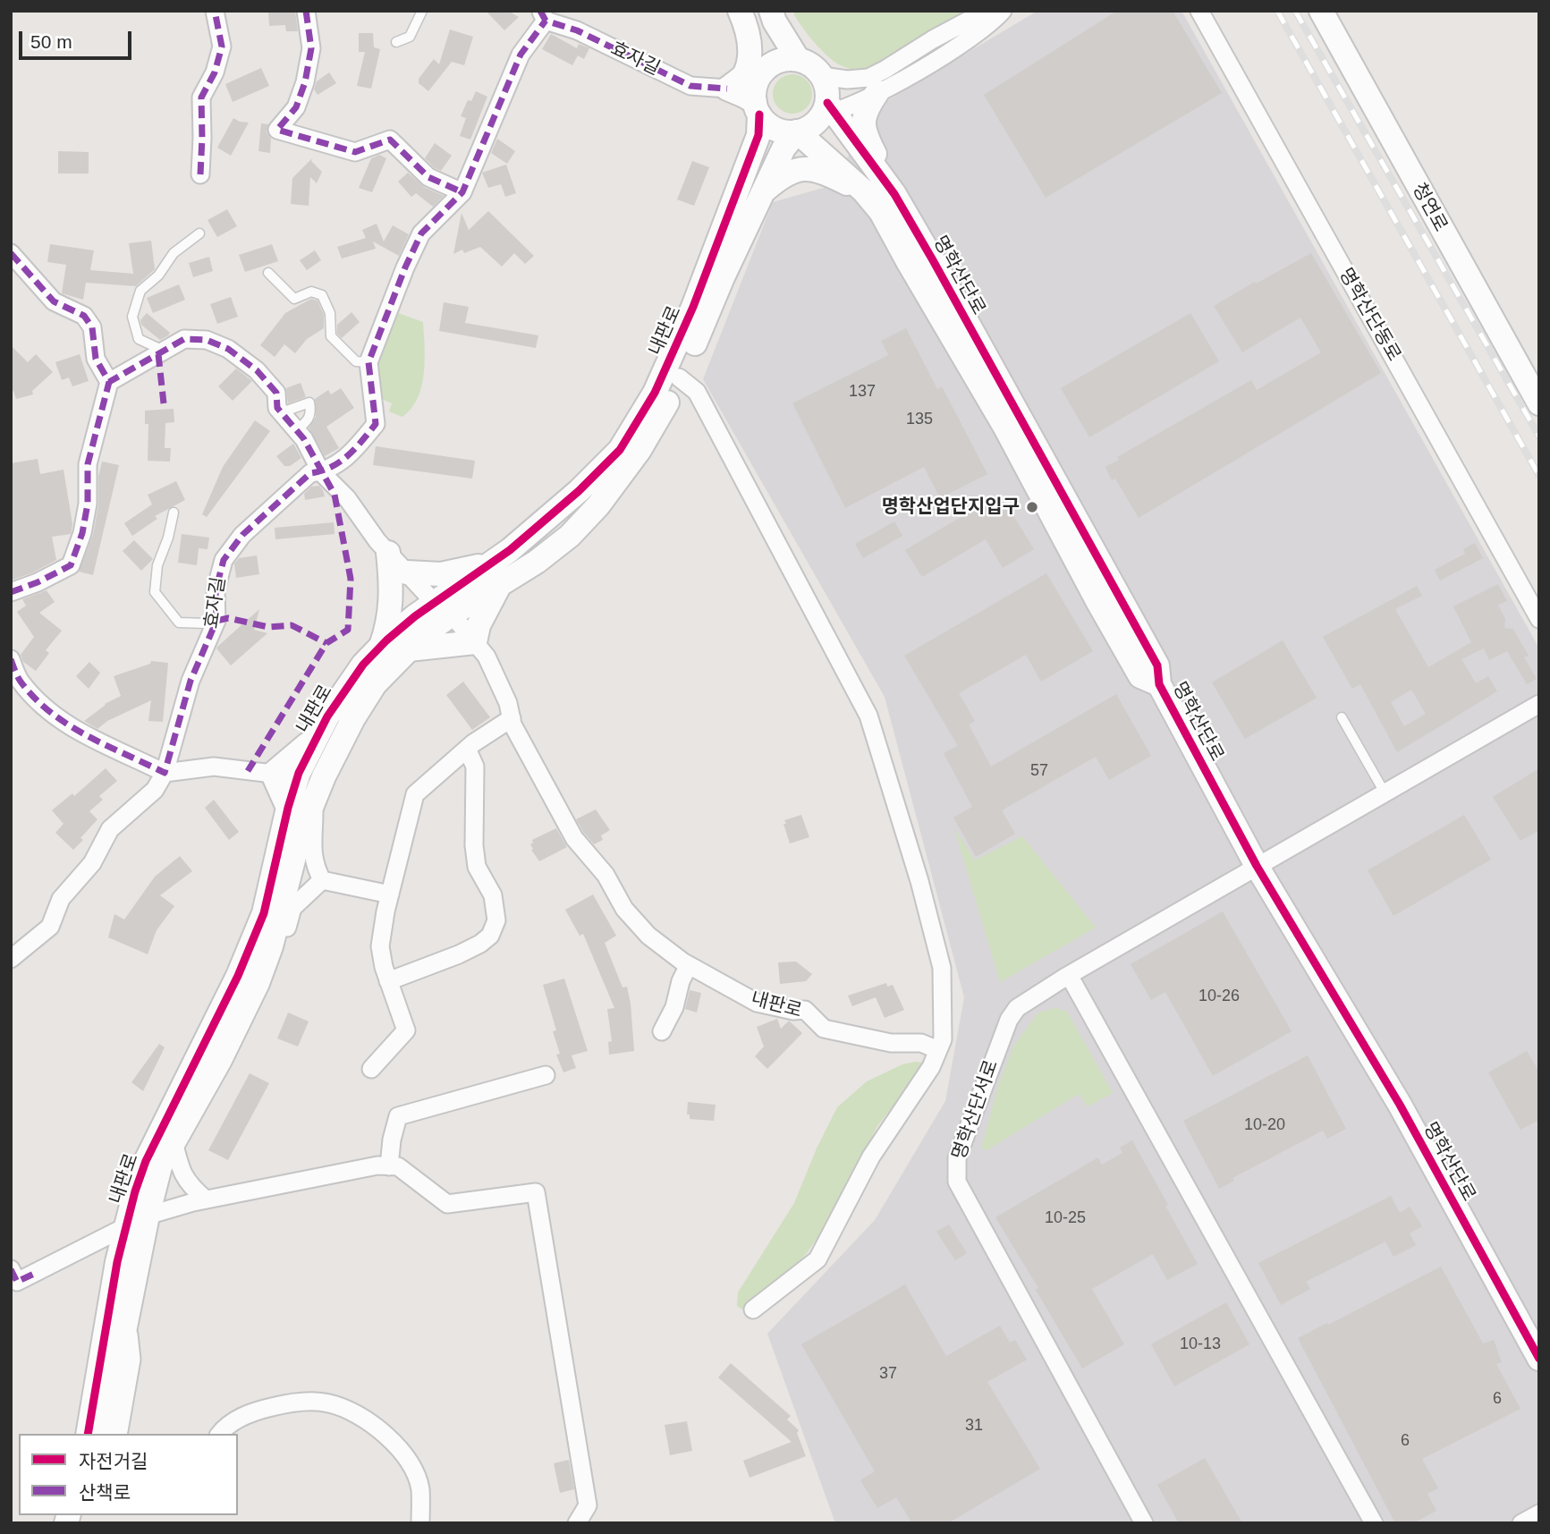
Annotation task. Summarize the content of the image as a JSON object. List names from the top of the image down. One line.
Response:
{"streets":{"street":["효자길","청연로","명학산단로","명학산단동로","내판로","명학산단서로"]},"crossings":[["명학산단로","내판로"],["명학산단로","명학산단서로"]],"places":["명학산업단지입구"],"house_numbers":["137","135","57","10-26","10-20","10-25","10-13","37","6","31","6"],"legend":["자전거길","산책로"],"scale_bar":"50 m"}
